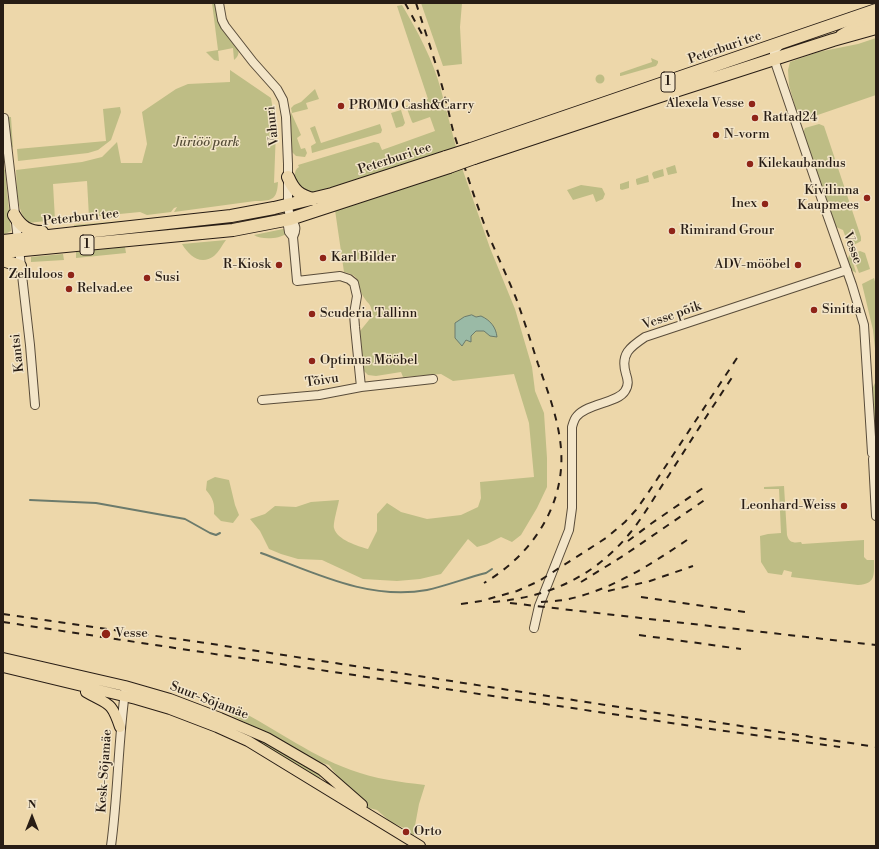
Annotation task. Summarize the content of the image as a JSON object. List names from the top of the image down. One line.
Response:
{"streets":{"highway":["Peterburi tee","1"],"main road":["Suur-Sõjamäe"],"street":["Vahuri","Vesse","Vesse põik","Kantsi","Tõivu","Kesk-Sõjamäe"]},"crossings":[["Peterburi tee","Vahuri"],["Peterburi tee","Vesse"],["Peterburi tee","Kantsi"],["Vahuri","Tõivu"],["Vesse","Vesse põik"],["Suur-Sõjamäe","Kesk-Sõjamäe"]],"parks":["Jüriöö park"],"places":["Alexela Vesse","PROMO Cash&Carry","Rattad24","N-vorm","Kilekaubandus","Kivilinna Kaupmees","Inex","Rimirand Grour","Karl Bilder","R-Kiosk","ADV-mööbel","Zelluloos","Susi","Relvad.ee","Sinitta","Scuderia Tallinn","Optimus Mööbel","Leonhard-Weiss","Vesse","Orto"],"north":"top"}
